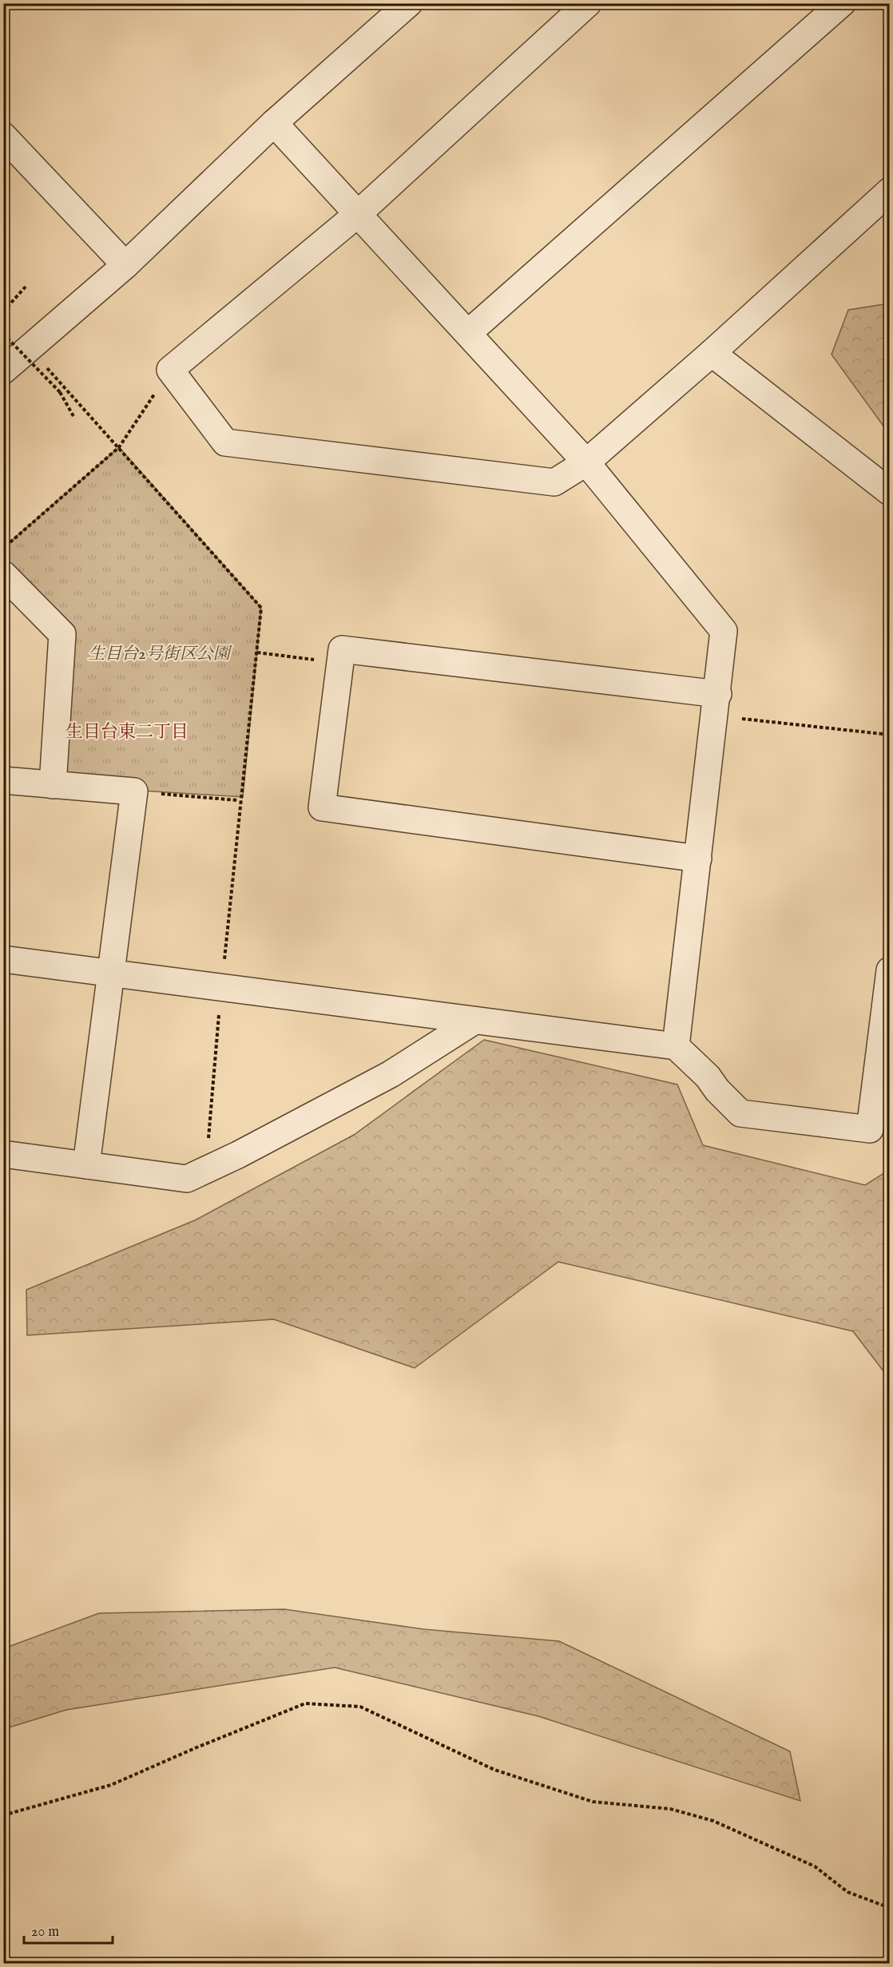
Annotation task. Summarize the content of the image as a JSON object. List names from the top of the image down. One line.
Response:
{"districts":["生目台東二丁目"],"parks":["生目台2号街区公園"],"scale_bar":"20 m"}
